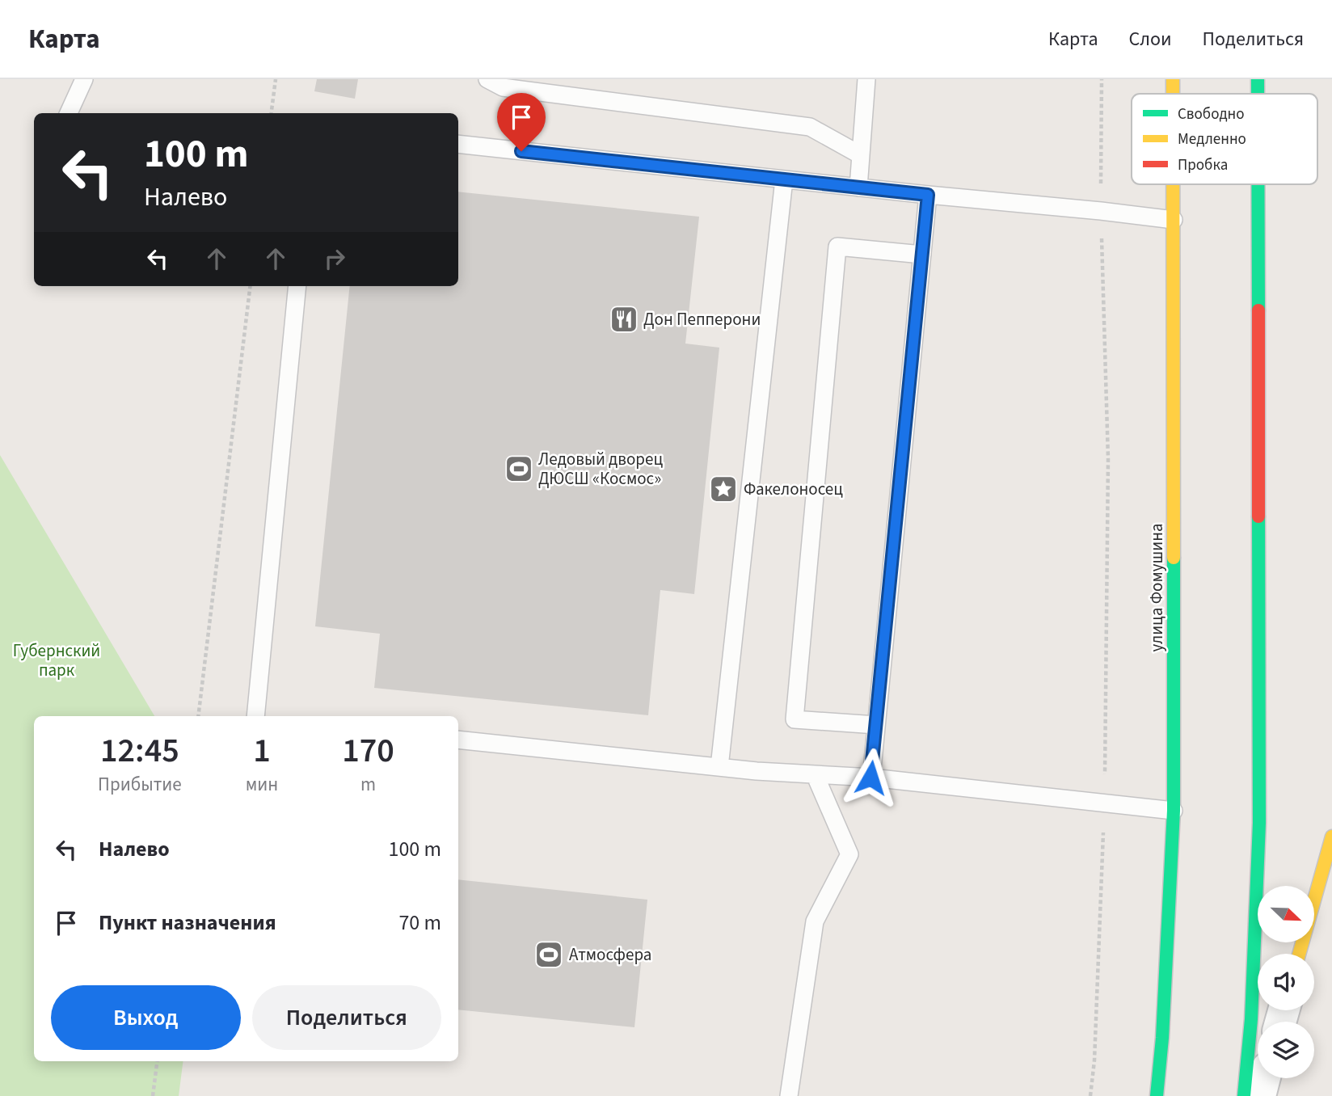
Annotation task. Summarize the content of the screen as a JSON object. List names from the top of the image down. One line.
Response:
{"streets":{"main road":["улица Фомушина"]},"parks":["Губернский парк"],"places":{"restaurant":["Дон Пепперони"],"sports":["Ледовый дворец ДЮСШ «Космос»","Атмосфера"],"place":["Факелоносец"]},"legend":["Свободно","Медленно","Пробка"],"north":"bottom right","page":{"header":"Карта","nav":["Карта","Слои","Поделиться"],"turn":["100 m","Налево"],"eta":["12:45","Прибытие","1","мин","170","m"],"list":[{"name":"Налево","value":"100 m"},{"name":"Пункт назначения","value":"70 m"}],"buttons":["Выход","Поделиться"]}}
